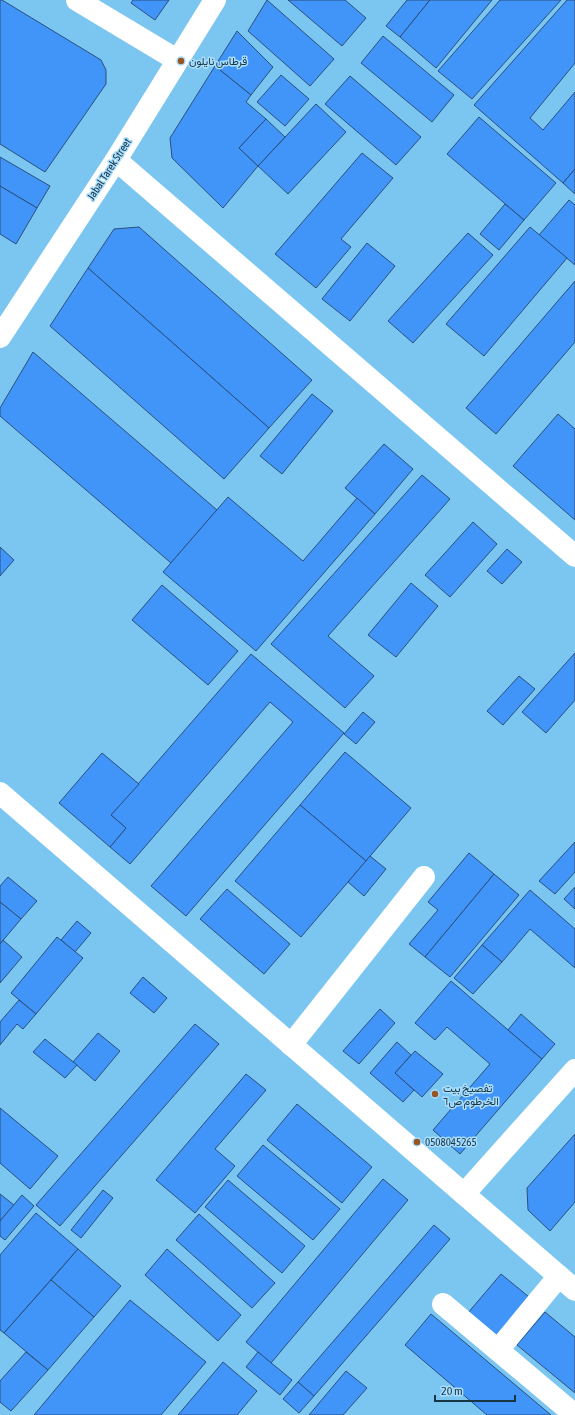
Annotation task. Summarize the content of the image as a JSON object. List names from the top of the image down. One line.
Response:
{"streets":{"street":["Jabal Tarek Street"]},"places":["قرطاس نايلون","تفصيخ بيت الخرطوم ص٦","0508045265"],"scale_bar":"20 m"}
